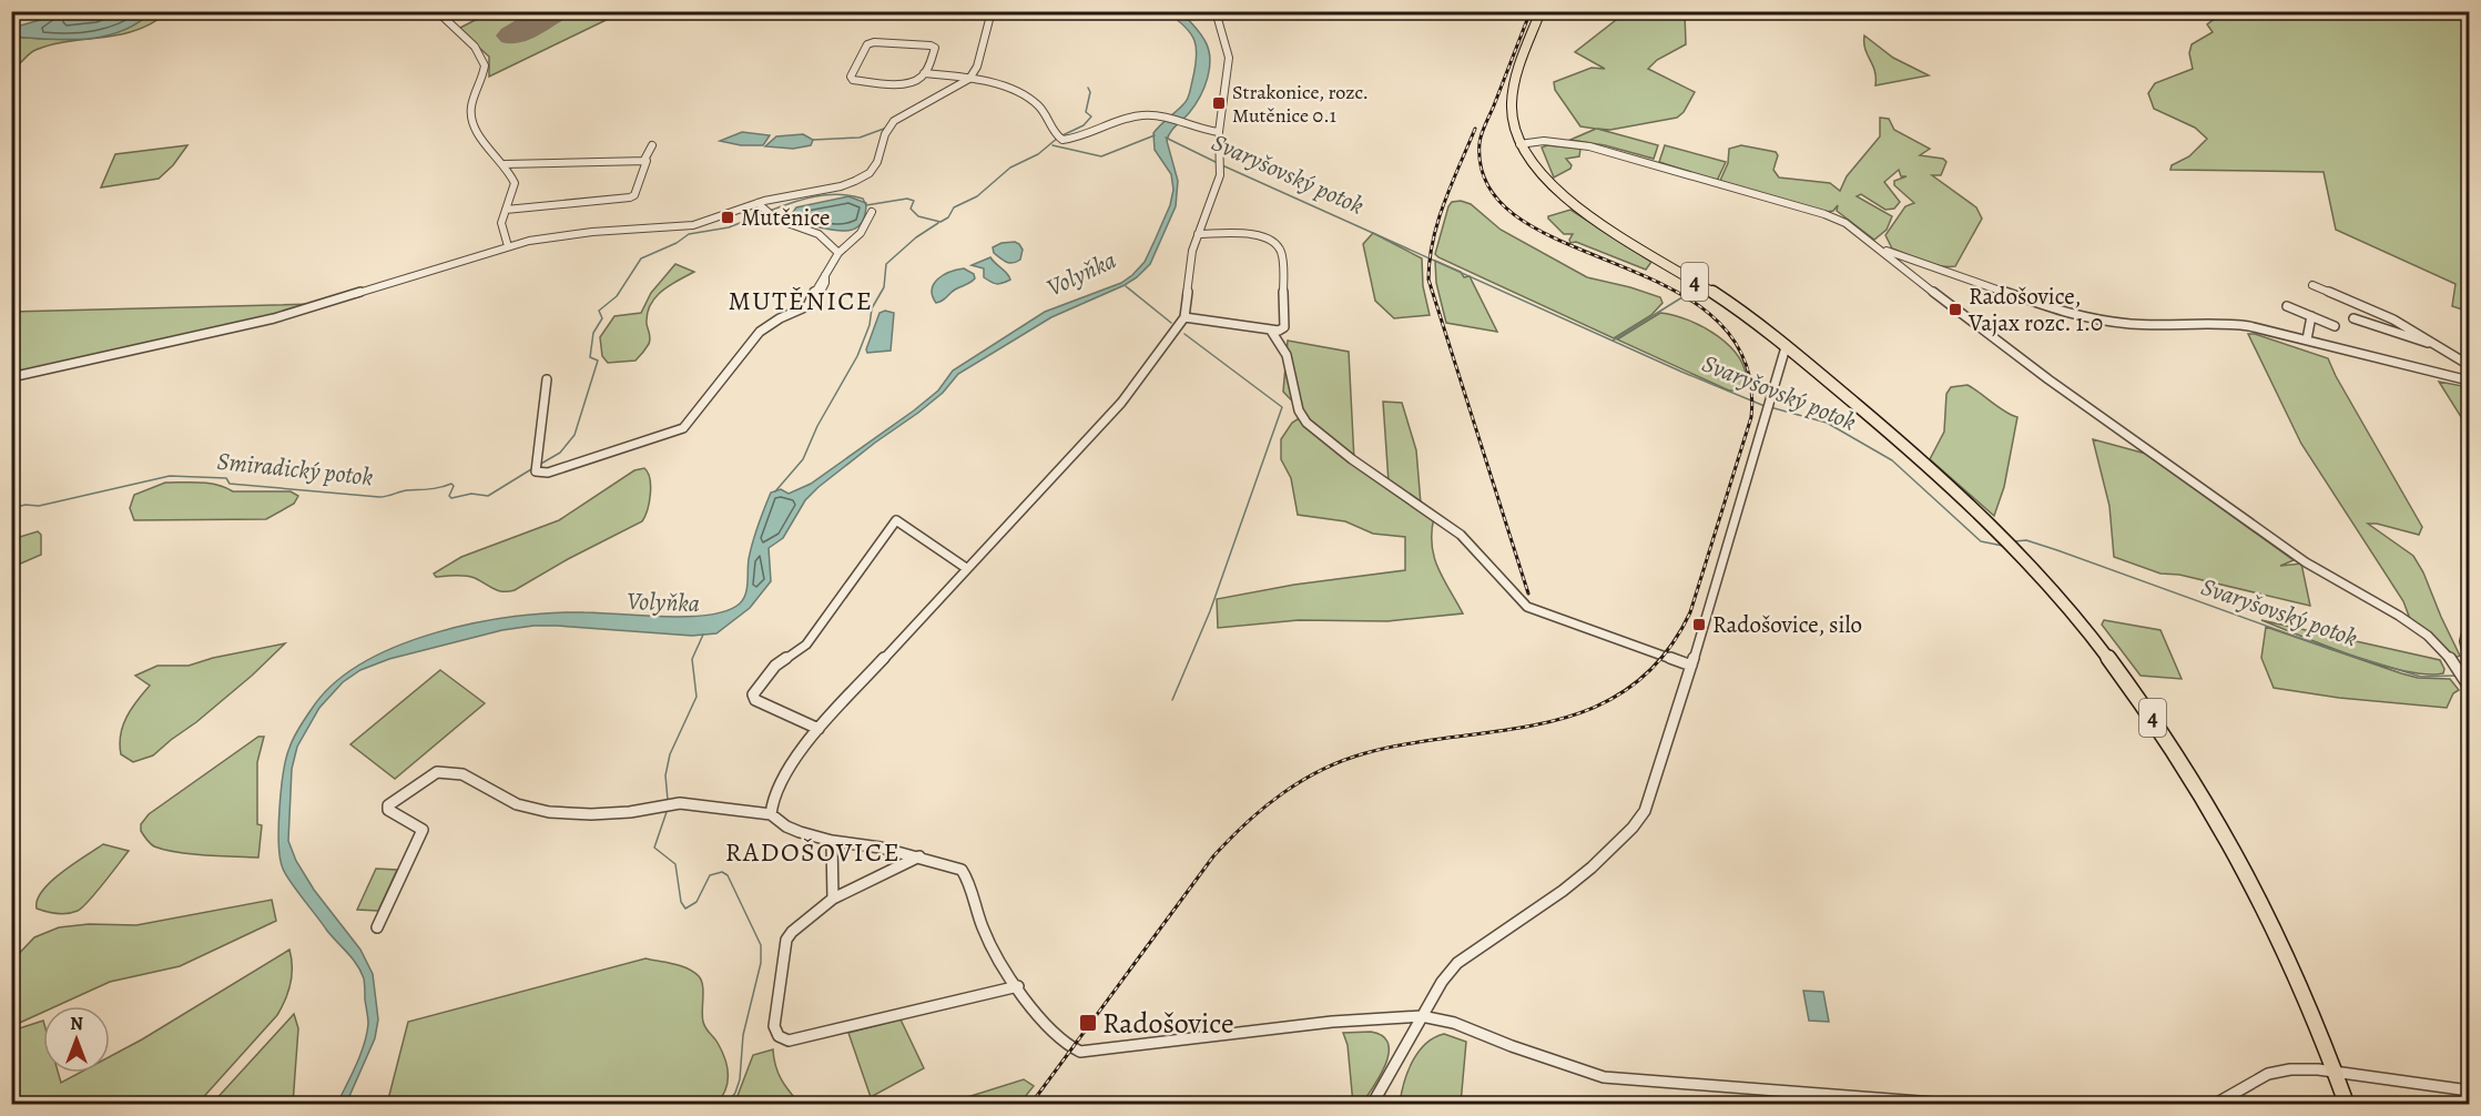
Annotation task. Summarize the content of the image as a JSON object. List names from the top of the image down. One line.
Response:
{"streets":{"main road":["4"]},"districts":["MUTĚNICE","RADOŠOVICE"],"water":["Svaryšovský potok","Volyňka","Smiradický potok"],"places":{"transit":["Strakonice, rozc. Mutěnice 0.1","Mutěnice","Radošovice, Vajax rozc. 1.0","Radošovice, silo","Radošovice"]},"north":"top"}
